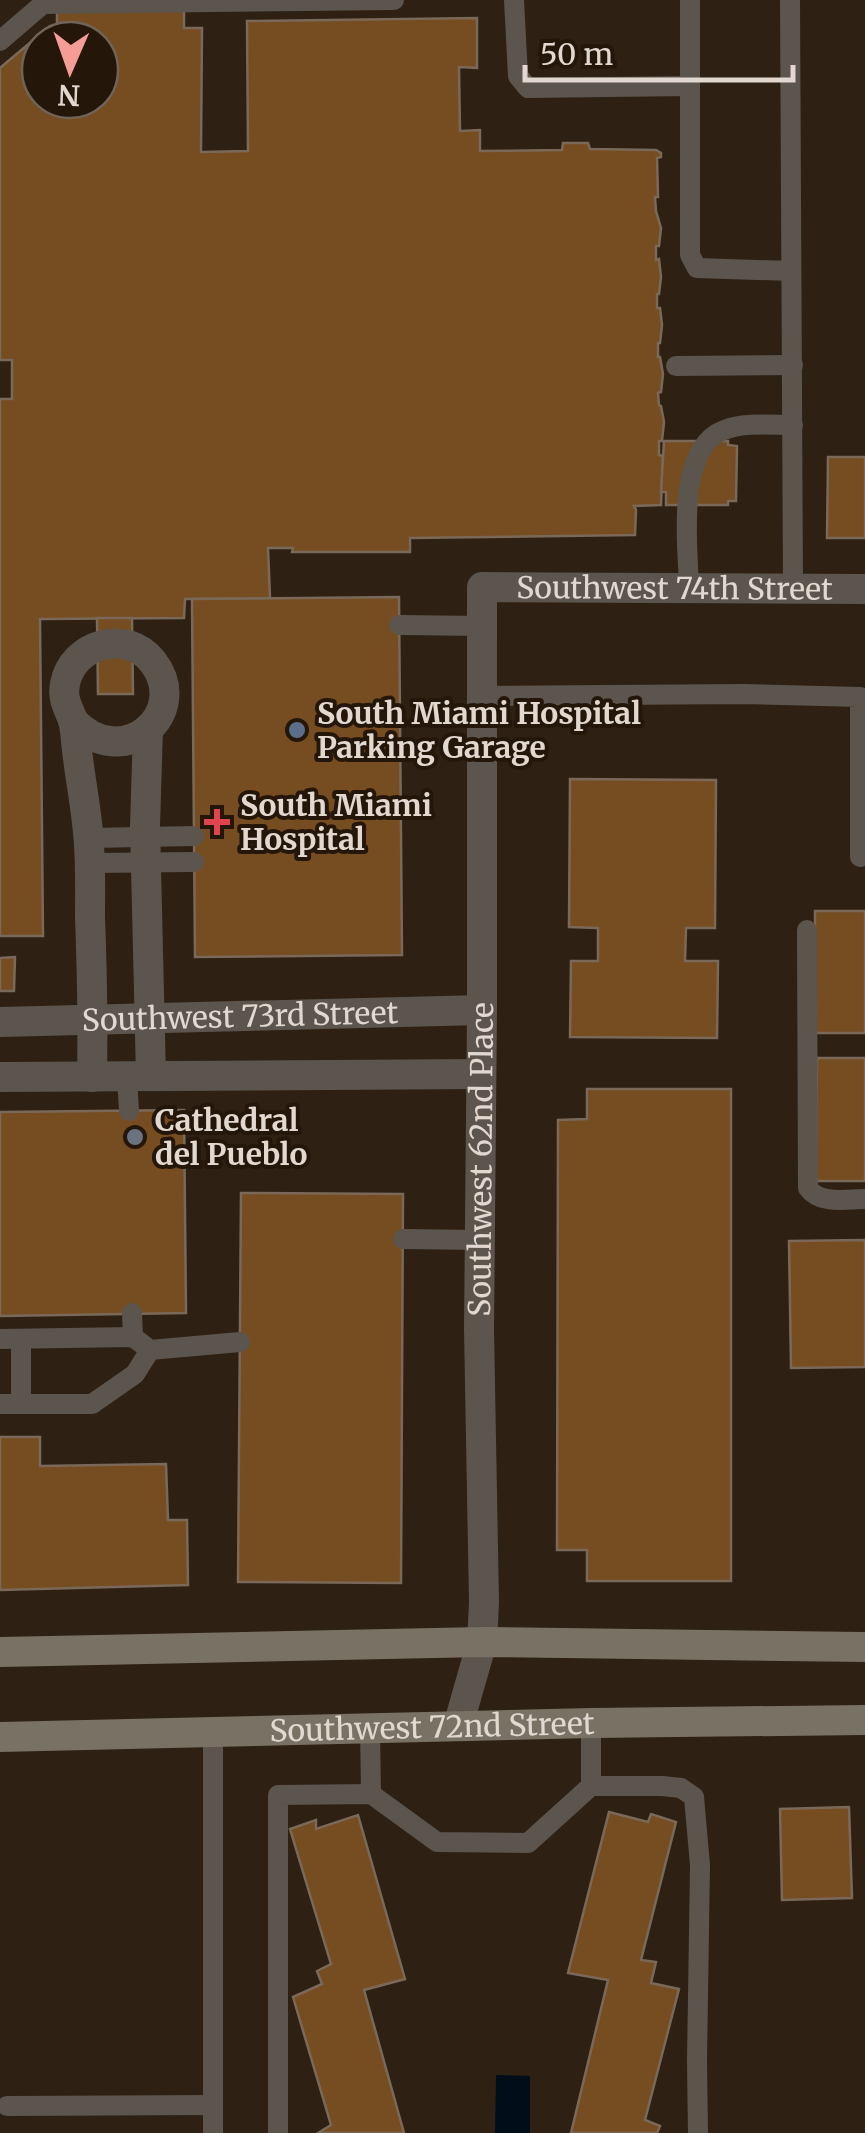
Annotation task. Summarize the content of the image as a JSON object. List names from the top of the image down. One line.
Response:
{"streets":{"main road":["Southwest 72nd Street"],"street":["Southwest 74th Street","Southwest 73rd Street","Southwest 62nd Place"]},"crossings":[["Southwest 74th Street","Southwest 62nd Place"],["Southwest 73rd Street","Southwest 62nd Place"],["Southwest 62nd Place","Southwest 72nd Street"]],"places":{"other":["South Miami Hospital Parking Garage","Cathedral del Pueblo"],"health":["South Miami Hospital"]},"scale_bar":"50 m","north":"bottom"}
